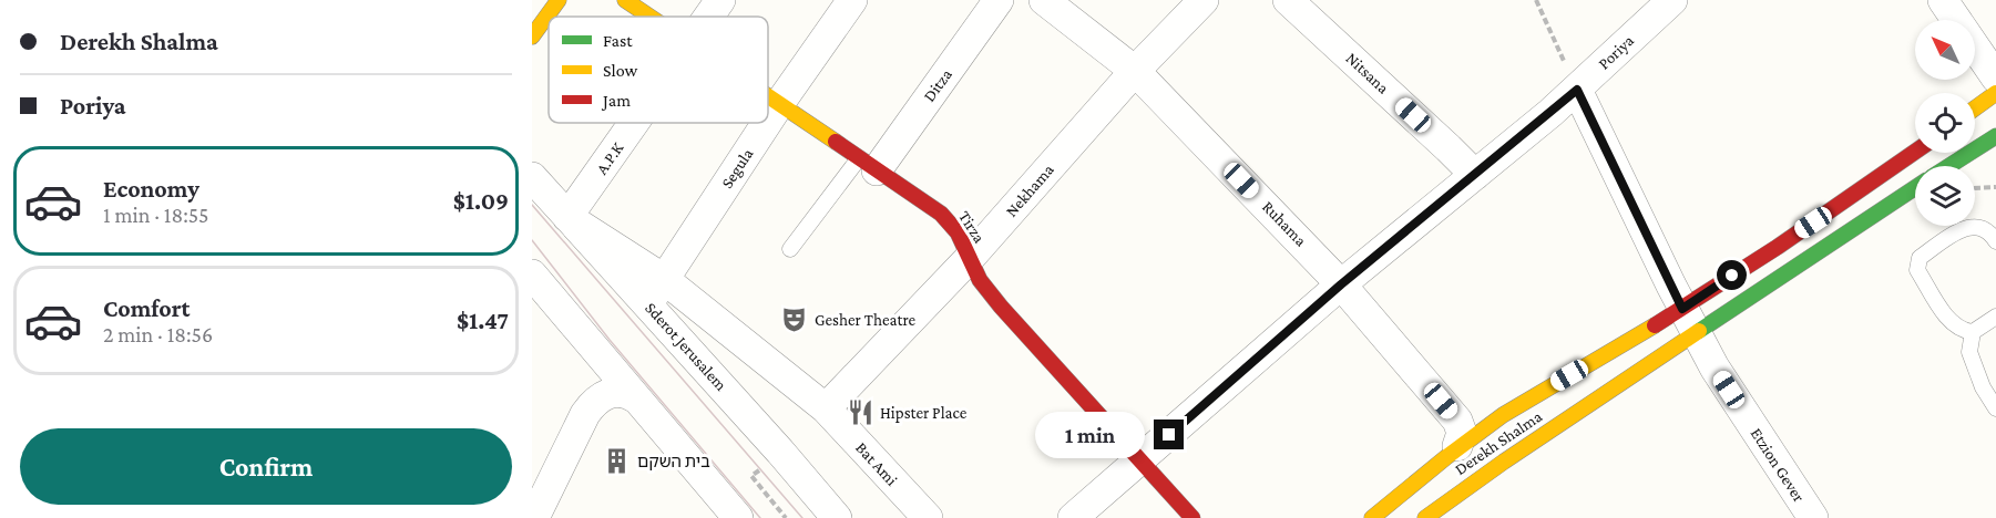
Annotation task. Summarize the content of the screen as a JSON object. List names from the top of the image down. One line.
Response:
{"streets":{"main road":["Tirza","Derekh Shalma"],"street":["Poriya","Nitsana","Ditza","A.P.K","Segula","Nekhama","Ruhama","Sderot Jerusalem","Bat Ami","Etzion Gever"]},"crossings":[["Poriya","Nitsana"],["Poriya","Ruhama"],["Poriya","Tirza"],["Poriya","Etzion Gever"],["Ditza","Tirza"],["A.P.K","Sderot Jerusalem"],["A.P.K","Bat Ami"],["Segula","Tirza"],["Segula","Sderot Jerusalem"],["Segula","Bat Ami"],["Nekhama","Ruhama"],["Nekhama","Tirza"],["Nekhama","Bat Ami"],["Ruhama","Derekh Shalma"],["Sderot Jerusalem","Bat Ami"],["Derekh Shalma","Etzion Gever"]],"places":{"theatre":["Gesher Theatre"],"restaurant":["Hipster Place"],"building":["בית השקם"]},"legend":["Fast","Slow","Jam"],"north":"top left","page":{"banner":["Derekh Shalma","Poriya"],"list":[{"name":"Economy","note":"1 min · 18:55","value":"$1.09"},{"name":"Comfort","note":"2 min · 18:56","value":"$1.47"}],"bubble":"1 min","buttons":"Confirm"}}
